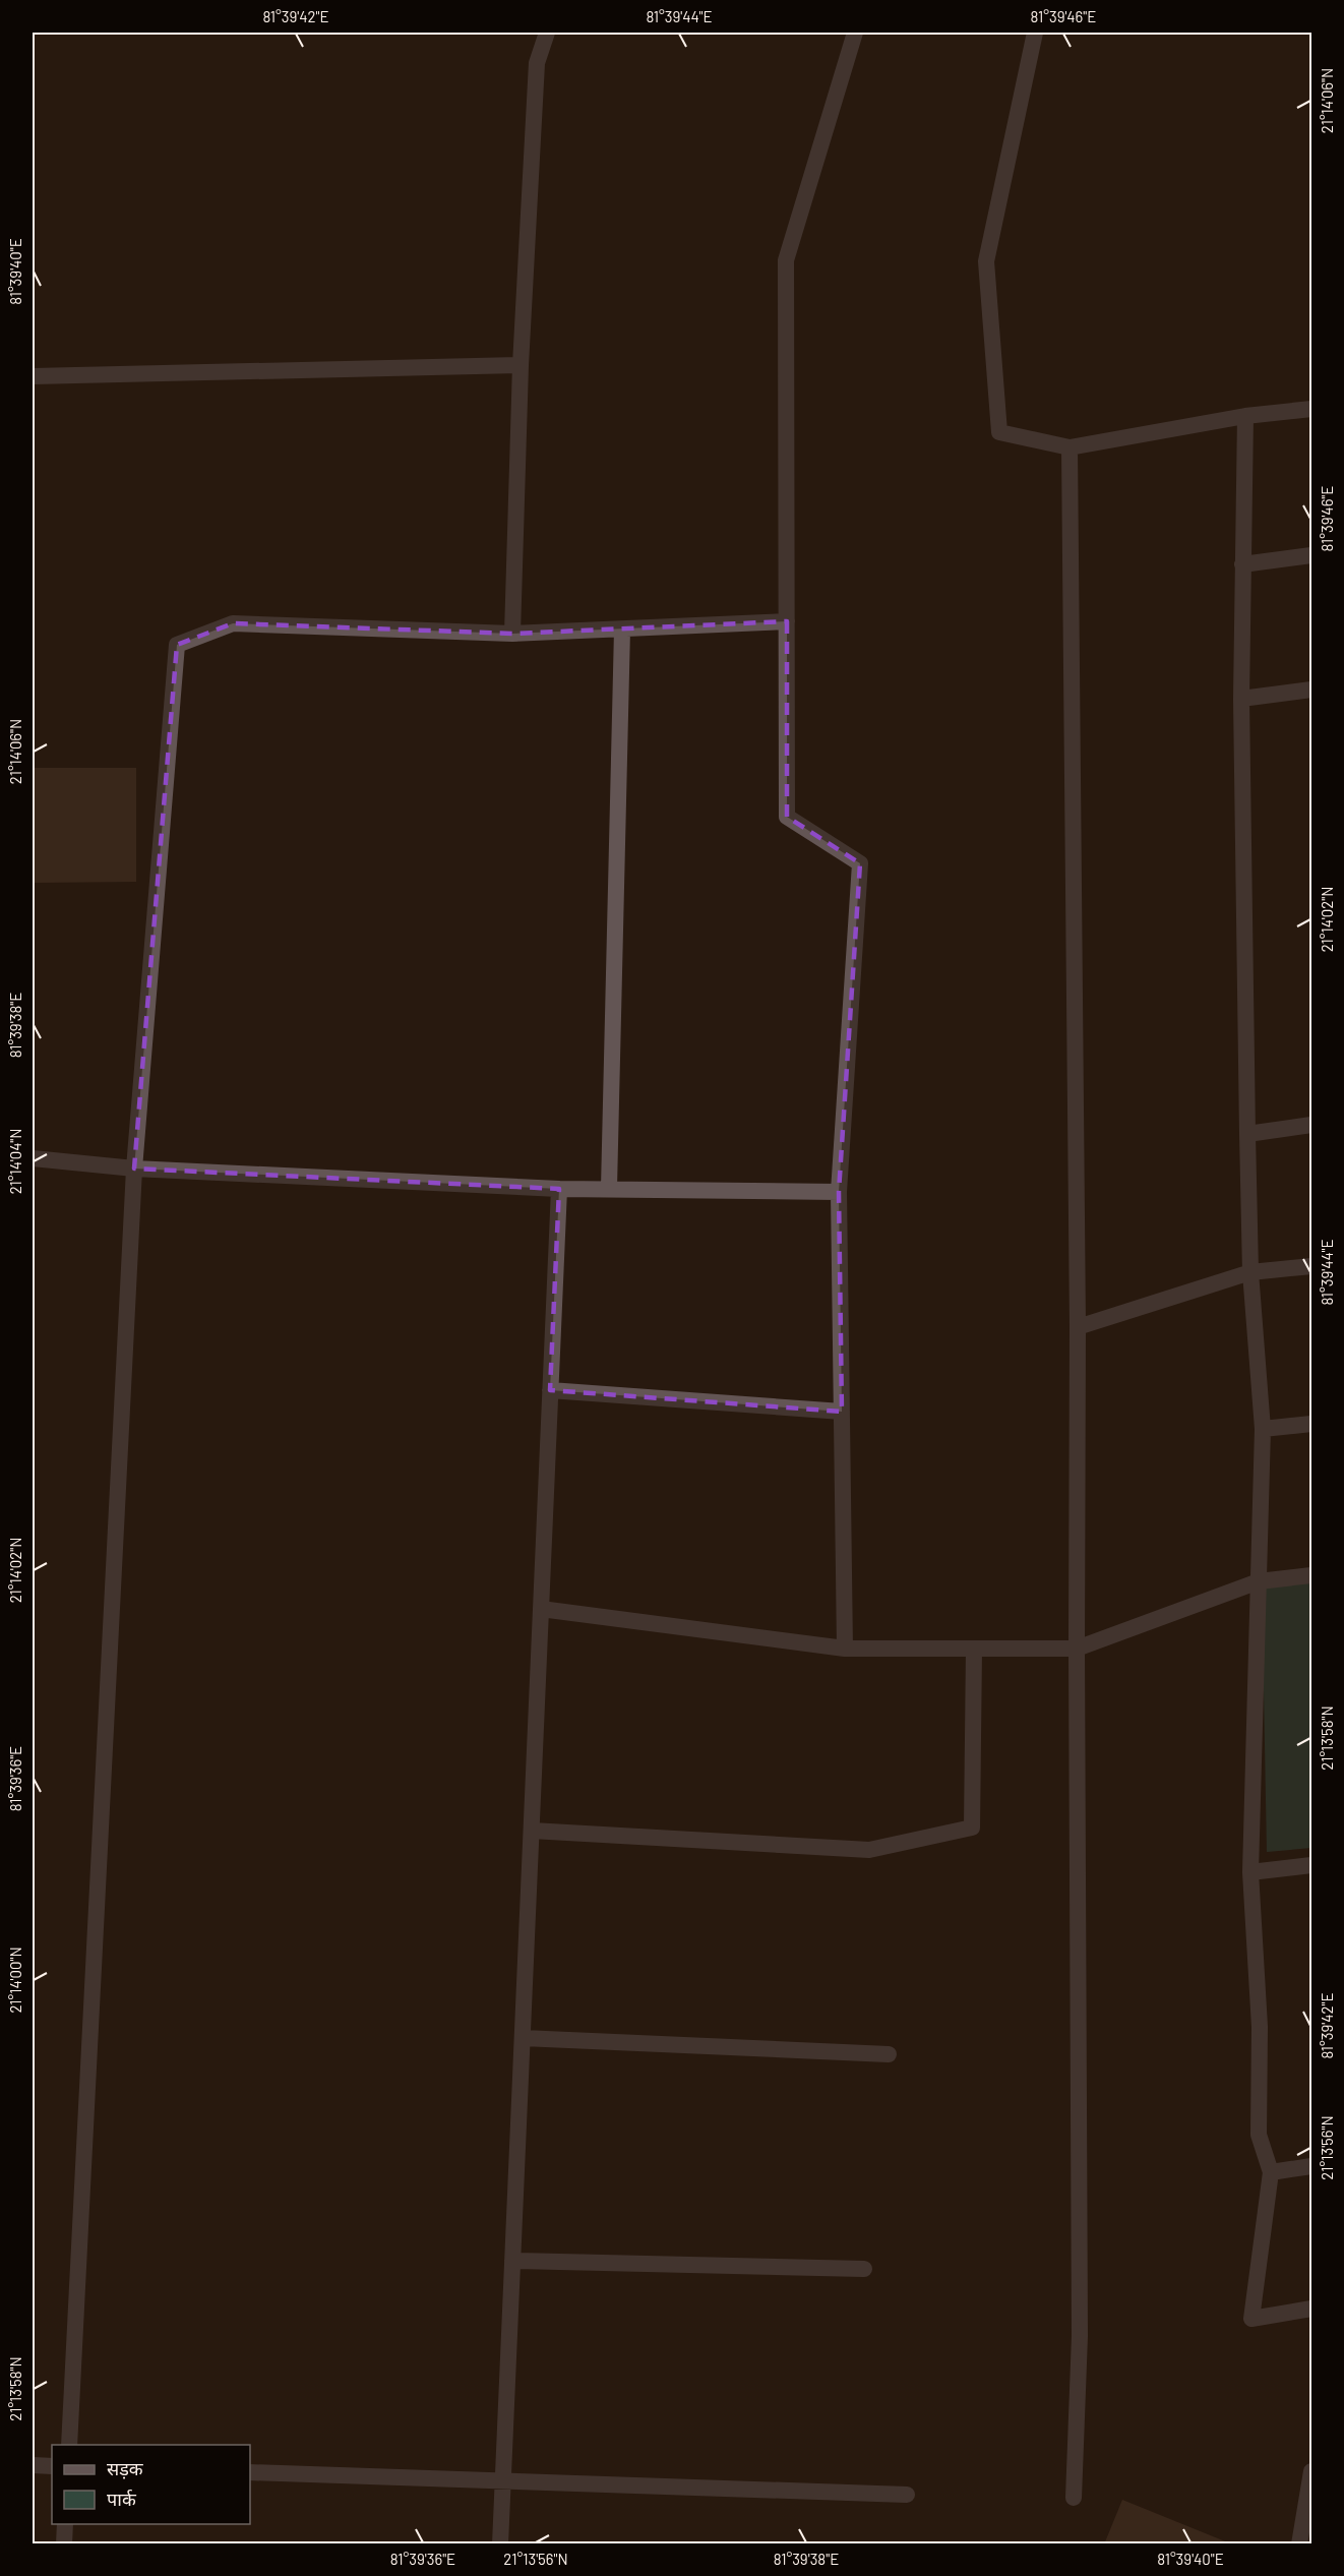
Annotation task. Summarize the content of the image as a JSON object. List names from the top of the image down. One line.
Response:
{"legend":["सड़क","पार्क"],"coordinates":["81°39'42\"E","81°39'44\"E","81°39'46\"E","21°14'06\"N","81°39'40\"E","21°14'02\"N","81°39'38\"E","21°14'04\"N","21°13'58\"N","81°39'36\"E","21°14'00\"N","21°13'56\"N"]}
